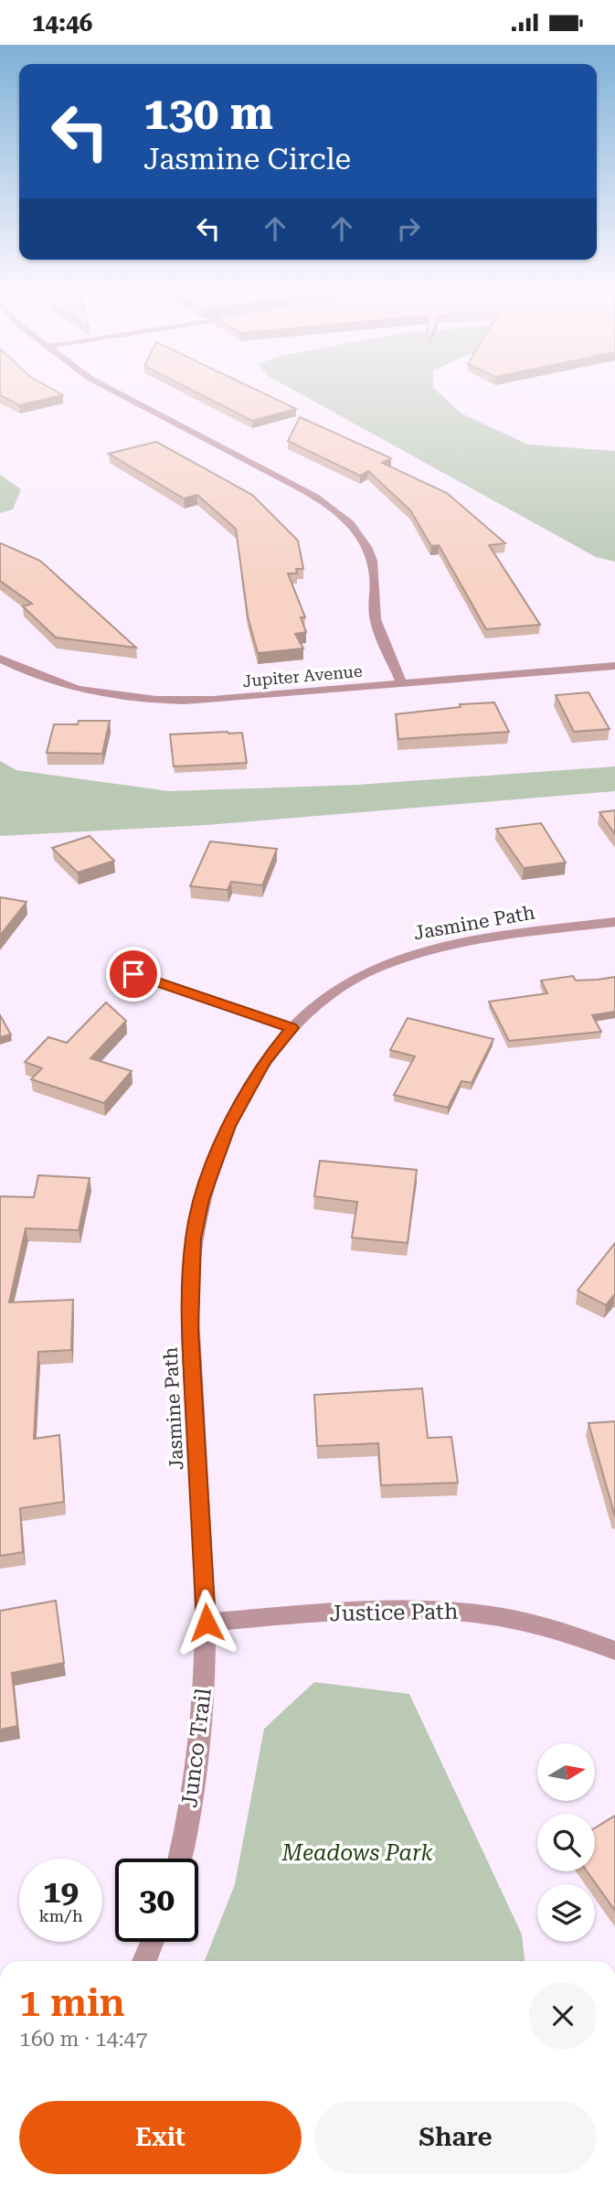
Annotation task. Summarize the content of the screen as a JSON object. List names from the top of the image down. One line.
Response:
{"streets":{"street":["Jupiter Avenue","Jasmine Path","Justice Path","Junco Trail"]},"crossings":[["Jasmine Path","Justice Path"],["Jasmine Path","Junco Trail"],["Justice Path","Junco Trail"]],"parks":["Meadows Park"],"north":"right","page":{"status":"14:46","turn":["130 m","Jasmine Circle"],"speed":"19 km/h","limit":"30","heading":["1 min","160 m · 14:47"],"buttons":["Exit","Share"]}}
